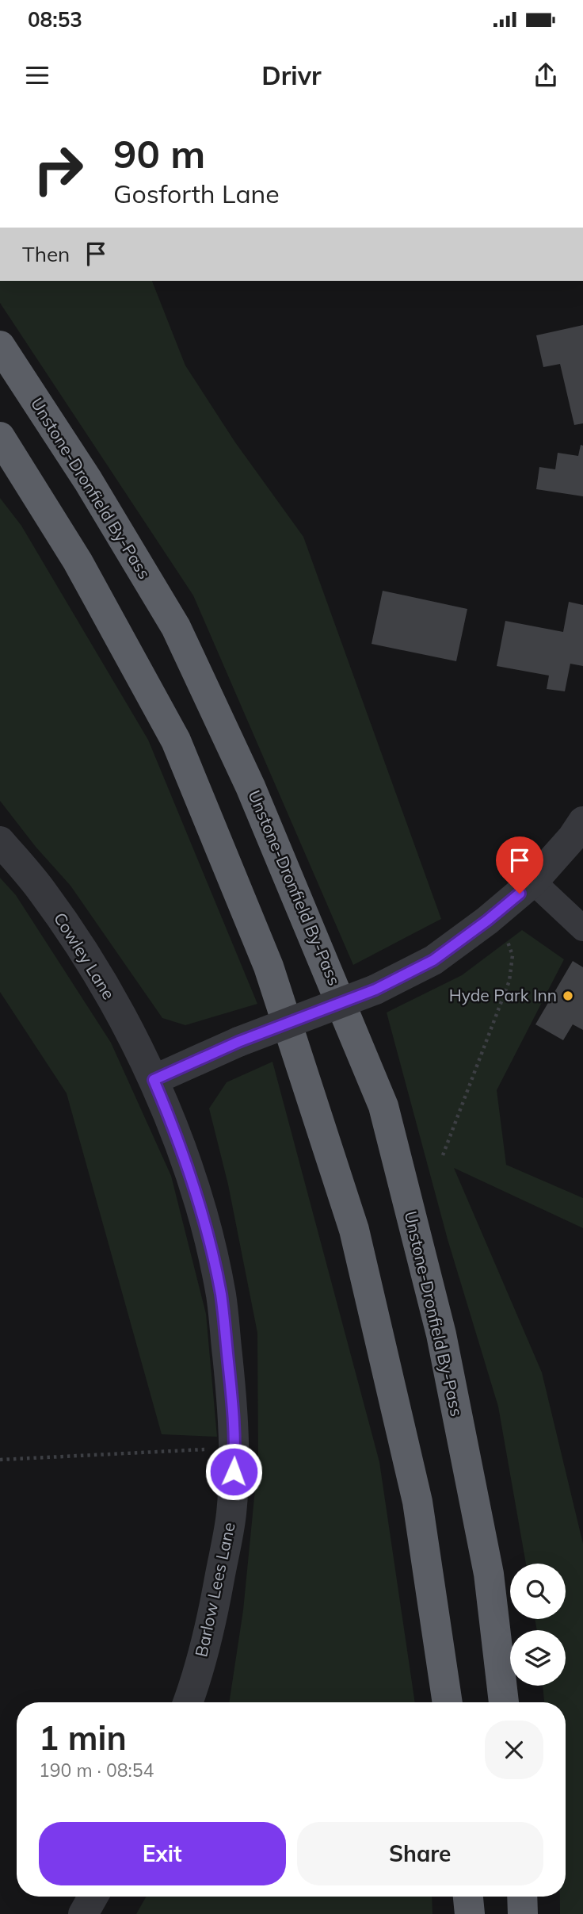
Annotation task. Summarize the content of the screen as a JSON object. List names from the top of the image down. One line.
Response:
{"streets":{"highway":["Unstone-Dronfield By-Pass"],"street":["Cowley Lane","Barlow Lees Lane"]},"crossings":[["Cowley Lane","Barlow Lees Lane"]],"places":["Hyde Park Inn"],"page":{"status":"08:53","header":"Drivr","turn":["90 m","Gosforth Lane"],"then":"Then","heading":["1 min","190 m · 08:54"],"buttons":["Exit","Share"]}}
